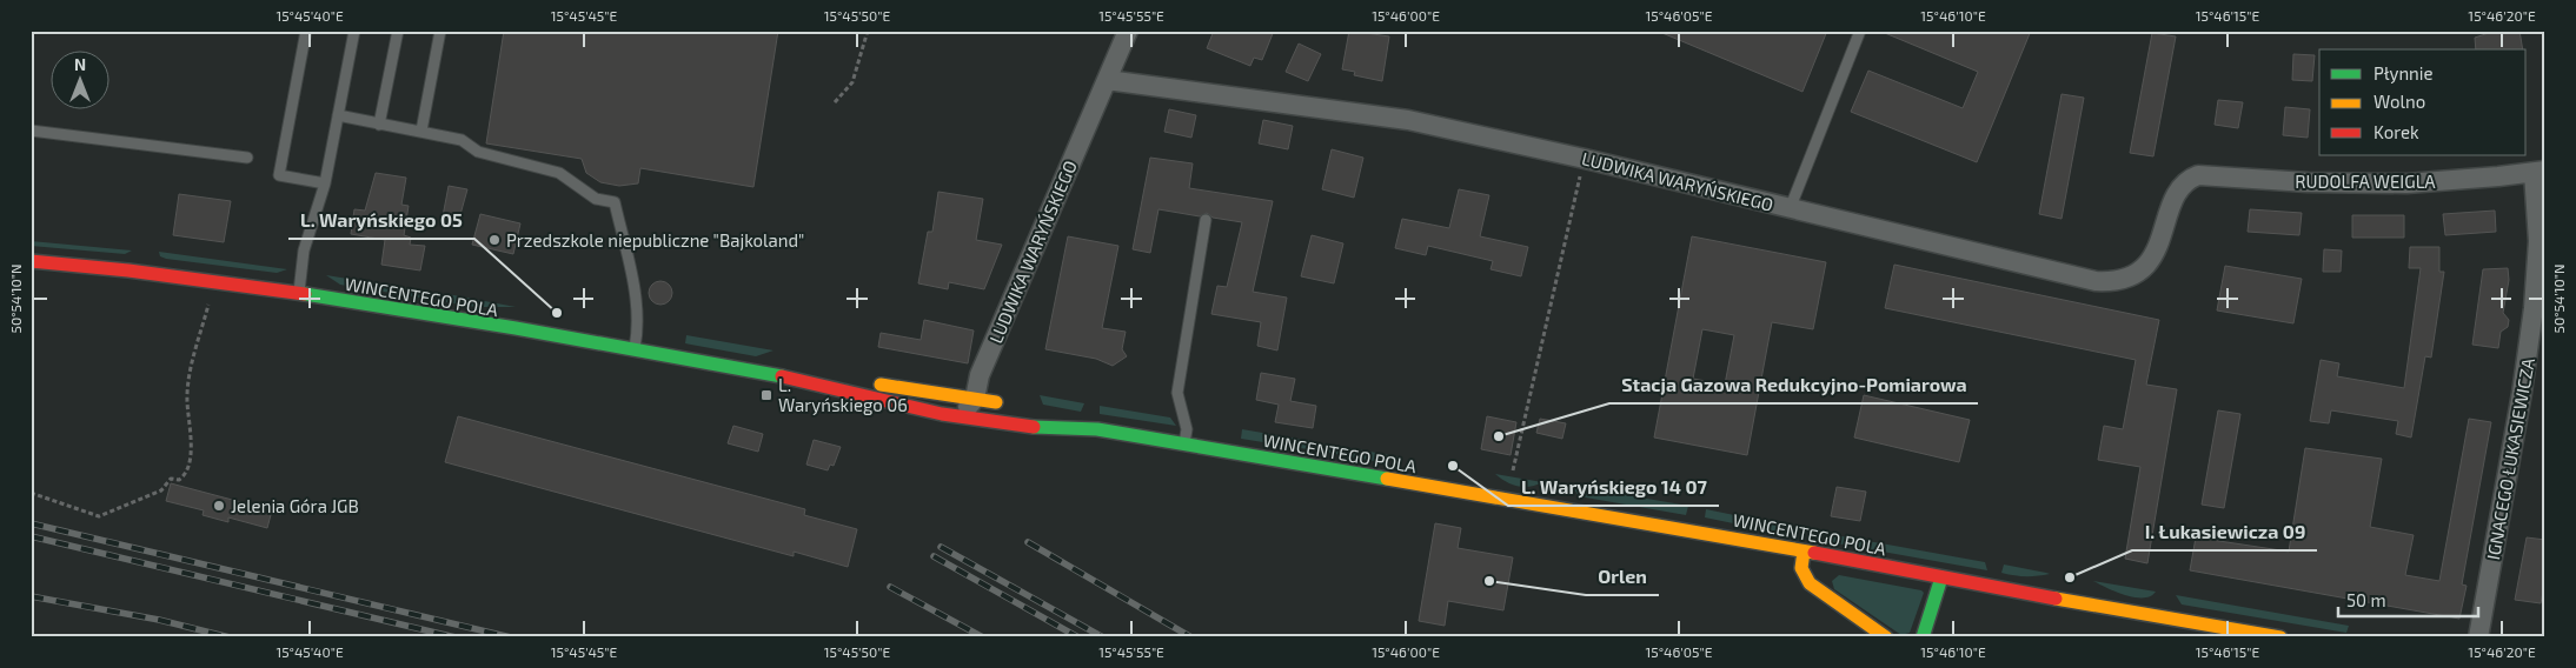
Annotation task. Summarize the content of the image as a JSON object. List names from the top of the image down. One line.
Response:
{"streets":{"street":["LUDWIKA WARYŃSKIEGO","RUDOLFA WEIGLA","WINCENTEGO POLA","IGNACEGO ŁUKASIEWICZA"]},"crossings":[["LUDWIKA WARYŃSKIEGO","RUDOLFA WEIGLA"],["LUDWIKA WARYŃSKIEGO","WINCENTEGO POLA"],["RUDOLFA WEIGLA","IGNACEGO ŁUKASIEWICZA"]],"places":{"other":["Przedszkole niepubliczne \"Bajkoland\"","L. Waryńskiego 05","Stacja Gazowa Redukcyjno-Pomiarowa","L. Waryńskiego 14 07","Jelenia Góra JGB","I. Łukasiewicza 09","Orlen"],"transit":["L. Waryńskiego 06"]},"legend":["Płynnie","Wolno","Korek"],"scale_bar":"50 m","north":"top","coordinates":["15°45'40\"E","15°45'45\"E","15°45'50\"E","15°45'55\"E","15°46'00\"E","15°46'05\"E","15°46'10\"E","15°46'15\"E","15°46'20\"E","50°54'10\"N"]}
